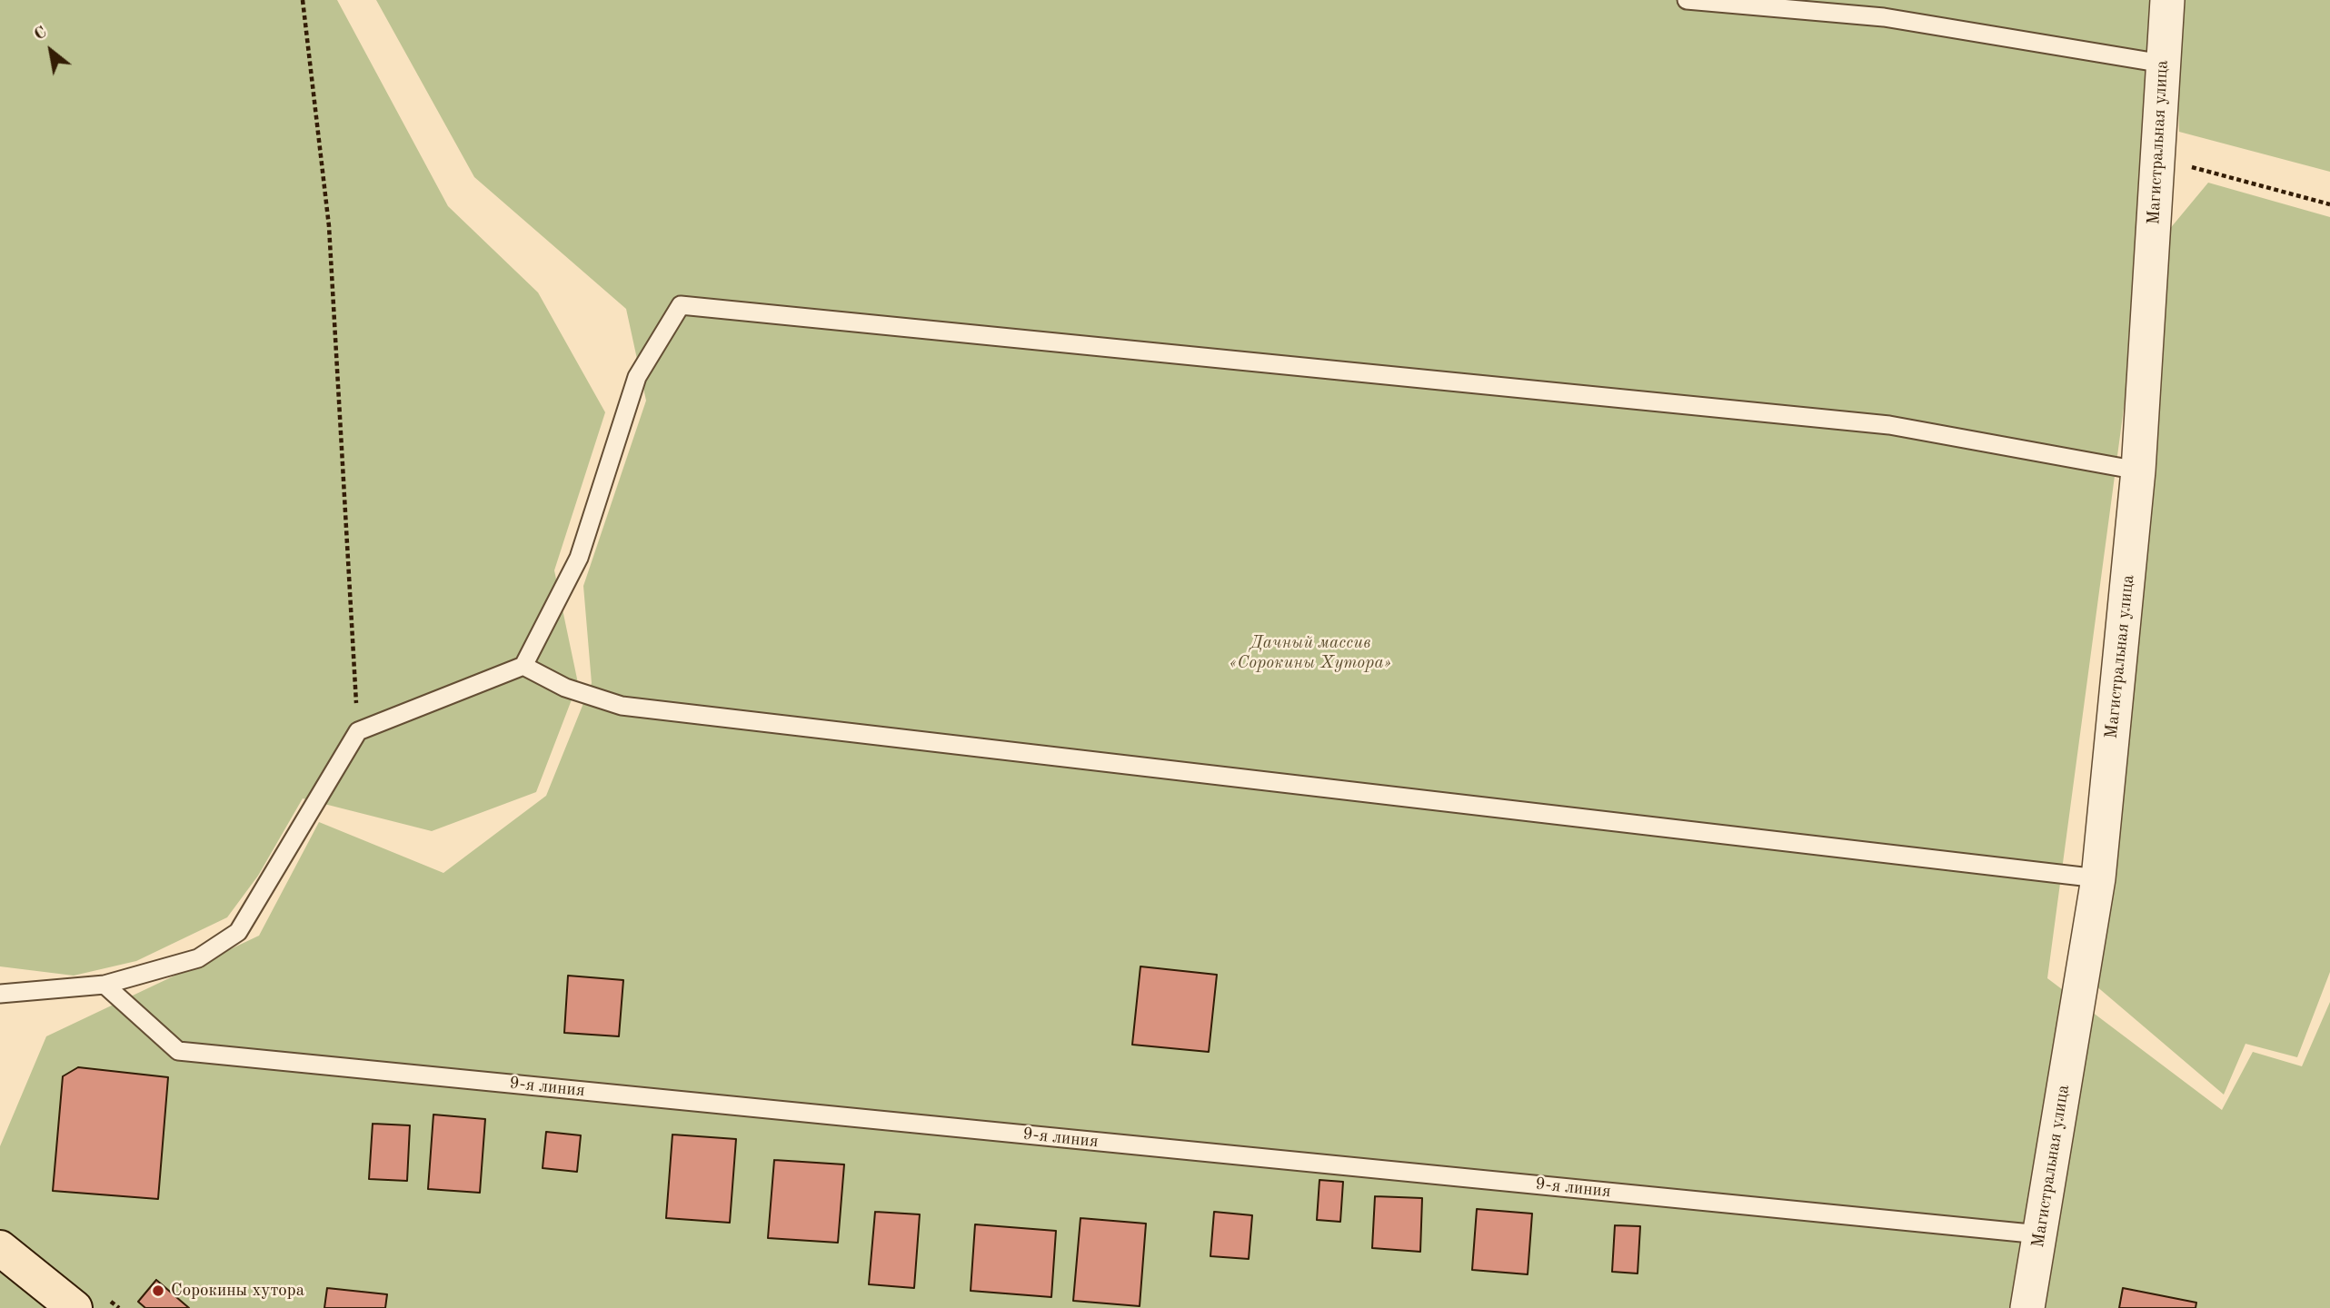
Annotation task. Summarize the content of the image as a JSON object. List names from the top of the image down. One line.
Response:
{"streets":{"street":["Магистральная улица"],"lane":["9-я линия"]},"crossings":[["Магистральная улица","9-я линия"]],"parks":["Дачный массив «Сорокины Хутора»"],"places":["Сорокины хутора"],"north":"top left"}
